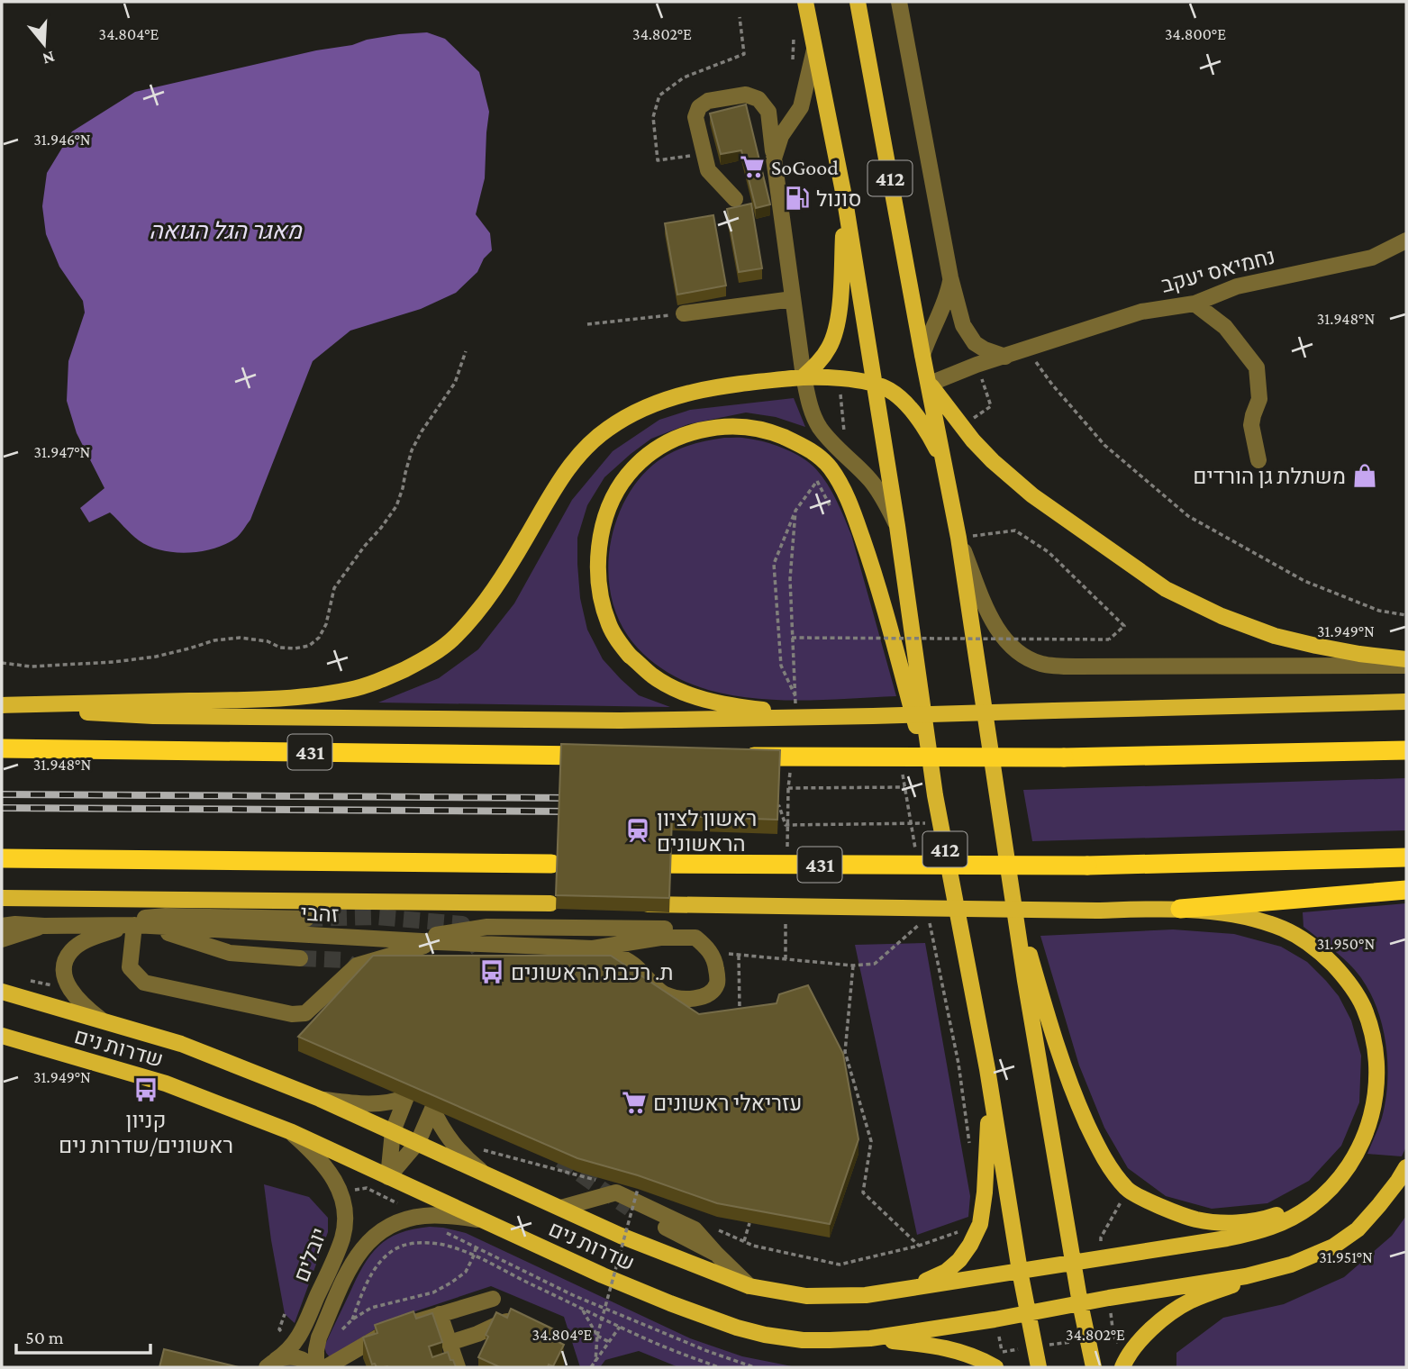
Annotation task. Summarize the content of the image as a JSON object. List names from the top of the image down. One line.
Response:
{"streets":{"highway":["431"],"main road":["412","שדרות נים"],"street":["נחמיאס יעקב","זהבי","יובלים"]},"crossings":[["412","נחמיאס יעקב"],["412","שדרות נים"],["שדרות נים","יובלים"]],"water":["מאגר הגל הגואה"],"places":{"supermarket":["SoGood","עזריאלי ראשונים"],"fuel station":["סונול"],"shop":["משתלת גן הורדים"],"station":["ראשון לציון הראשונים"],"bus stop":["ת. רכבת הראשונים","קניון ראשונים/שדרות נים"]},"scale_bar":"50 m","north":"bottom","coordinates":["34.804°E","34.802°E","34.800°E","31.946°N","31.948°N","31.947°N","31.949°N","31.950°N","31.951°N"]}
